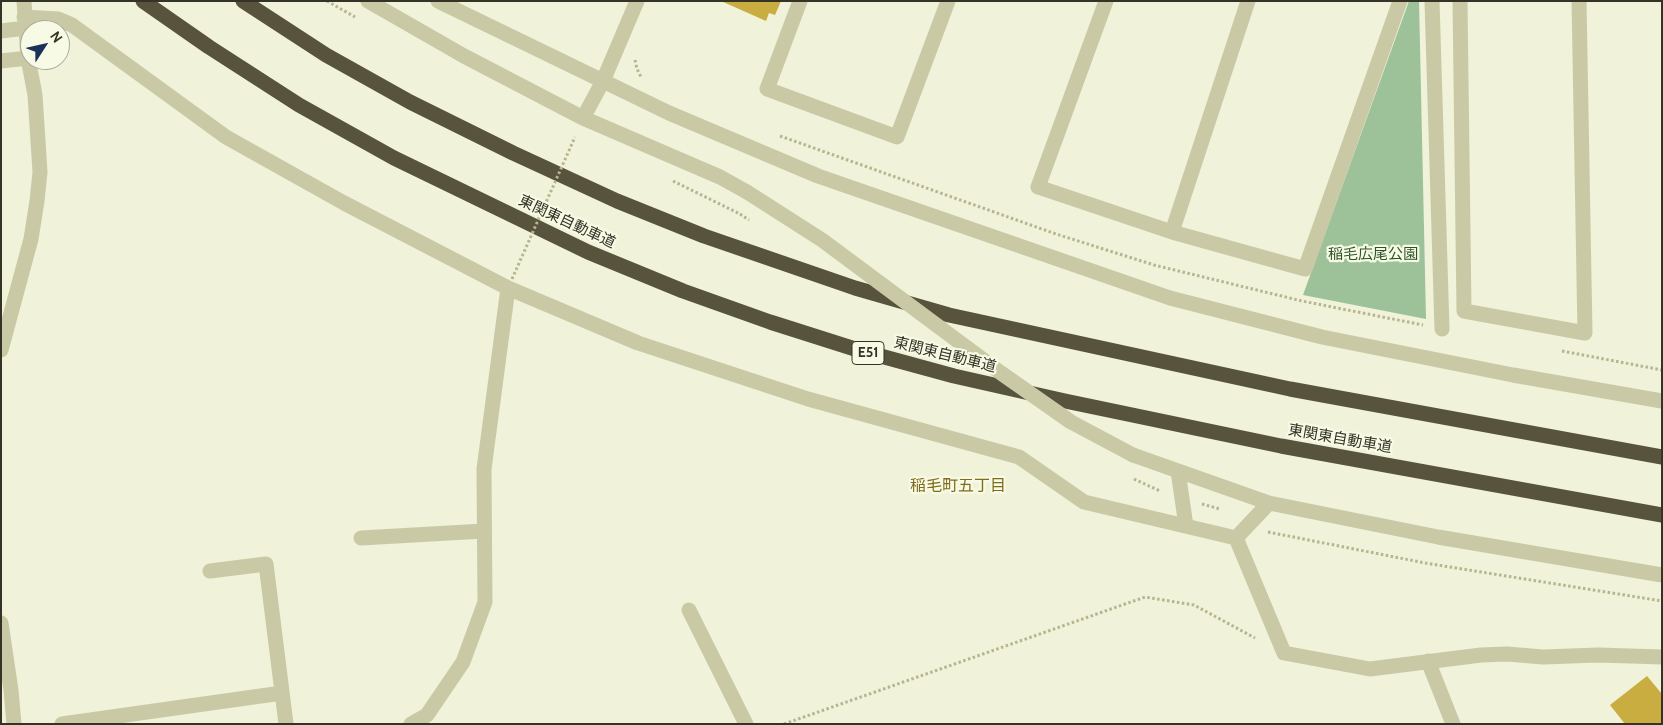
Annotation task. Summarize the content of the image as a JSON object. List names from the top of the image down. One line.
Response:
{"streets":{"highway":["東関東自動車道","E51"]},"districts":["稲毛町五丁目"],"parks":["稲毛広尾公園"],"north":"top right"}
